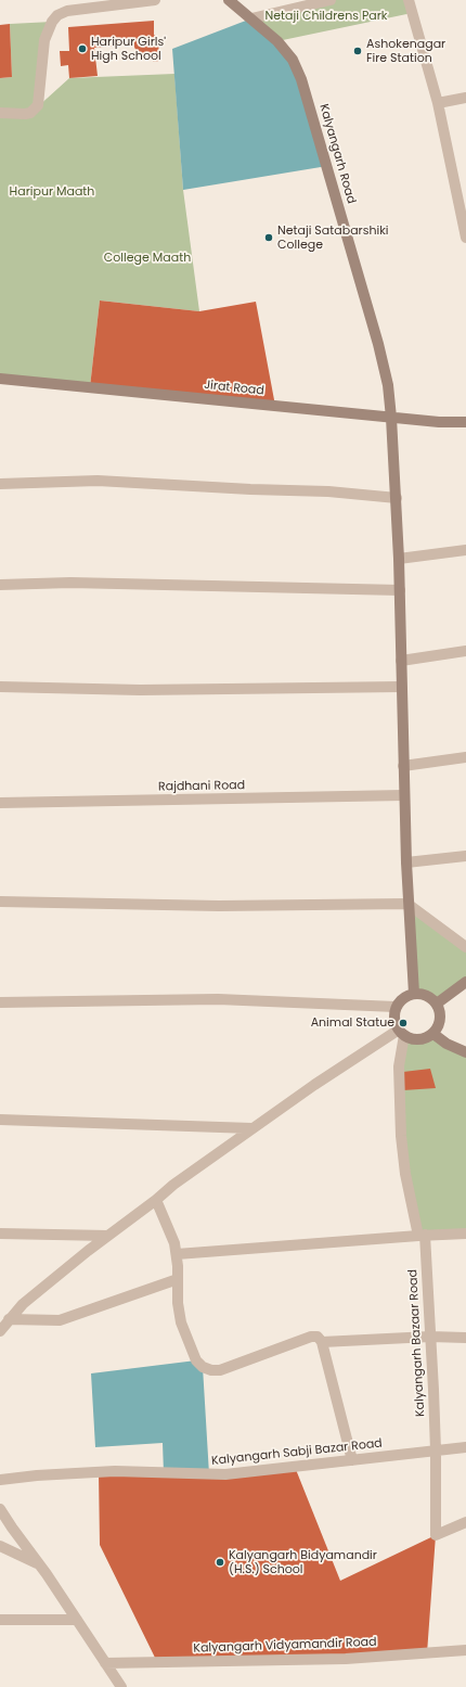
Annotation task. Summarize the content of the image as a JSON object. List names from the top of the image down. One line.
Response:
{"streets":{"main road":["Kalyangarh Road","Jirat Road"],"street":["Rajdhani Road","Kalyangarh Bazaar Road","Kalyangarh Sabji Bazar Road","Kalyangarh Vidyamandir Road"]},"crossings":[["Kalyangarh Road","Jirat Road"],["Kalyangarh Road","Rajdhani Road"],["Kalyangarh Road","Kalyangarh Bazaar Road"],["Kalyangarh Bazaar Road","Kalyangarh Sabji Bazar Road"]],"parks":["Netaji Childrens Park","Haripur Maath","College Maath"],"places":["Haripur Girls' High School","Ashokenagar Fire Station","Netaji Satabarshiki College","Animal Statue","Kalyangarh Bidyamandir (H.S.) School"]}
